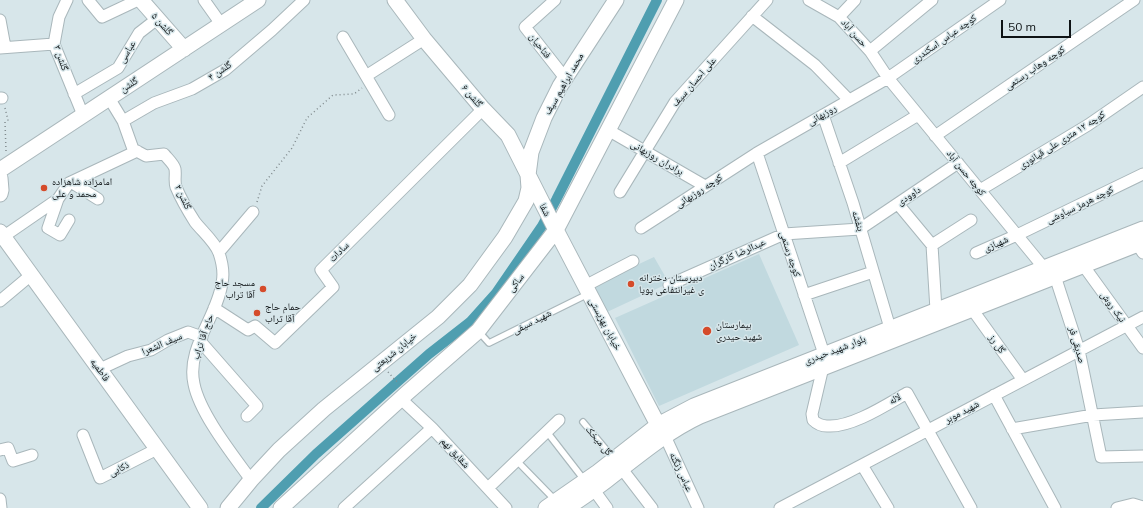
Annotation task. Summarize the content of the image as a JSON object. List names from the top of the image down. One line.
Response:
{"streets":{"street":["گلشن ۵","حسن آباد","کوچه عباس اسکندری","فتاحیان","عباسی","گلشن ۳","کوچه وهاب رستمی","گلشن ۴","علی احسان سیف","محمد ابراهیم سیف","گلشن","گلشن ۶","روزبهانی","کوچه ۱۲ متری علی قپانوری","برادران روزبهانی","کوچه حسن آباد","کوچه روزبهانی","داوودی","گلشن ۲","کوچه هرمز سیاوشی","شفا","بنفشه","شهبازی","سادات","عبدالرضا کارگران","کوچه رستمی","ساکی","نیک روش","خیابان بهزیستی","حاج آقا تراب","سیف الشعرا","گل رز","صدیقی فر","بلوار شهید حیدری","خیابان شریعتی","فاطمیه","لاله","شهید موبر","شقایق نهم","ذکایی","عباس زنگنه"],"lane":["شهید سیفی","گل میخک"]},"crossings":[["گلشن ۵","عباسی"],["گلشن ۵","گلشن"],["حسن آباد","کوچه عباس اسکندری"],["حسن آباد","روزبهانی"],["حسن آباد","کوچه حسن آباد"],["کوچه عباس اسکندری","روزبهانی"],["کوچه عباس اسکندری","کوچه حسن آباد"],["فتاحیان","محمد ابراهیم سیف"],["عباسی","گلشن ۳"],["گلشن ۳","گلشن"],["کوچه وهاب رستمی","کوچه حسن آباد"],["علی احسان سیف","برادران روزبهانی"],["محمد ابراهیم سیف","گلشن ۶"],["محمد ابراهیم سیف","خیابان شریعتی"],["گلشن ۶","شفا"],["گلشن ۶","سادات"],["گلشن ۶","خیابان شریعتی"],["روزبهانی","کوچه حسن آباد"],["روزبهانی","کوچه روزبهانی"],["روزبهانی","بنفشه"],["روزبهانی","کوچه رستمی"],["کوچه ۱۲ متری علی قپانوری","کوچه حسن آباد"],["برادران روزبهانی","کوچه روزبهانی"],["برادران روزبهانی","ساکی"],["کوچه حسن آباد","داوودی"],["کوچه حسن آباد","کوچه هرمز سیاوشی"],["کوچه حسن آباد","شهبازی"],["کوچه حسن آباد","صدیقی فر"],["کوچه حسن آباد","بلوار شهید حیدری"],["کوچه روزبهانی","کوچه رستمی"],["داوودی","بنفشه"],["گلشن ۲","حاج آقا تراب"],["کوچه هرمز سیاوشی","شهبازی"],["شفا","ساکی"],["شفا","خیابان بهزیستی"],["بنفشه","بلوار شهید حیدری"],["سادات","حاج آقا تراب"],["عبدالرضا کارگران","کوچه رستمی"],["کوچه رستمی","بلوار شهید حیدری"],["کوچه رستمی","لاله"],["ساکی","شهید سیفی"],["ساکی","خیابان بهزیستی"],["ساکی","شقایق نهم"],["نیک روش","بلوار شهید حیدری"],["نیک روش","شهید موبر"],["شهید سیفی","خیابان بهزیستی"],["خیابان بهزیستی","بلوار شهید حیدری"],["خیابان بهزیستی","عباس زنگنه"],["حاج آقا تراب","سیف الشعرا"],["حاج آقا تراب","خیابان شریعتی"],["سیف الشعرا","فاطمیه"],["گل رز","بلوار شهید حیدری"],["گل رز","شهید موبر"],["صدیقی فر","بلوار شهید حیدری"],["صدیقی فر","شهید موبر"],["بلوار شهید حیدری","لاله"],["بلوار شهید حیدری","گل میخک"],["بلوار شهید حیدری","عباس زنگنه"],["فاطمیه","ذکایی"],["لاله","شهید موبر"]],"places":["امامزاده شاهزاده محمد و علی","دبیرستان دخترانه ی غیرانتفاعی پویا","مسجد حاج آقا تراب","حمام حاج آقا تراب","بیمارستان شهید حیدری"],"scale_bar":"50 m"}
